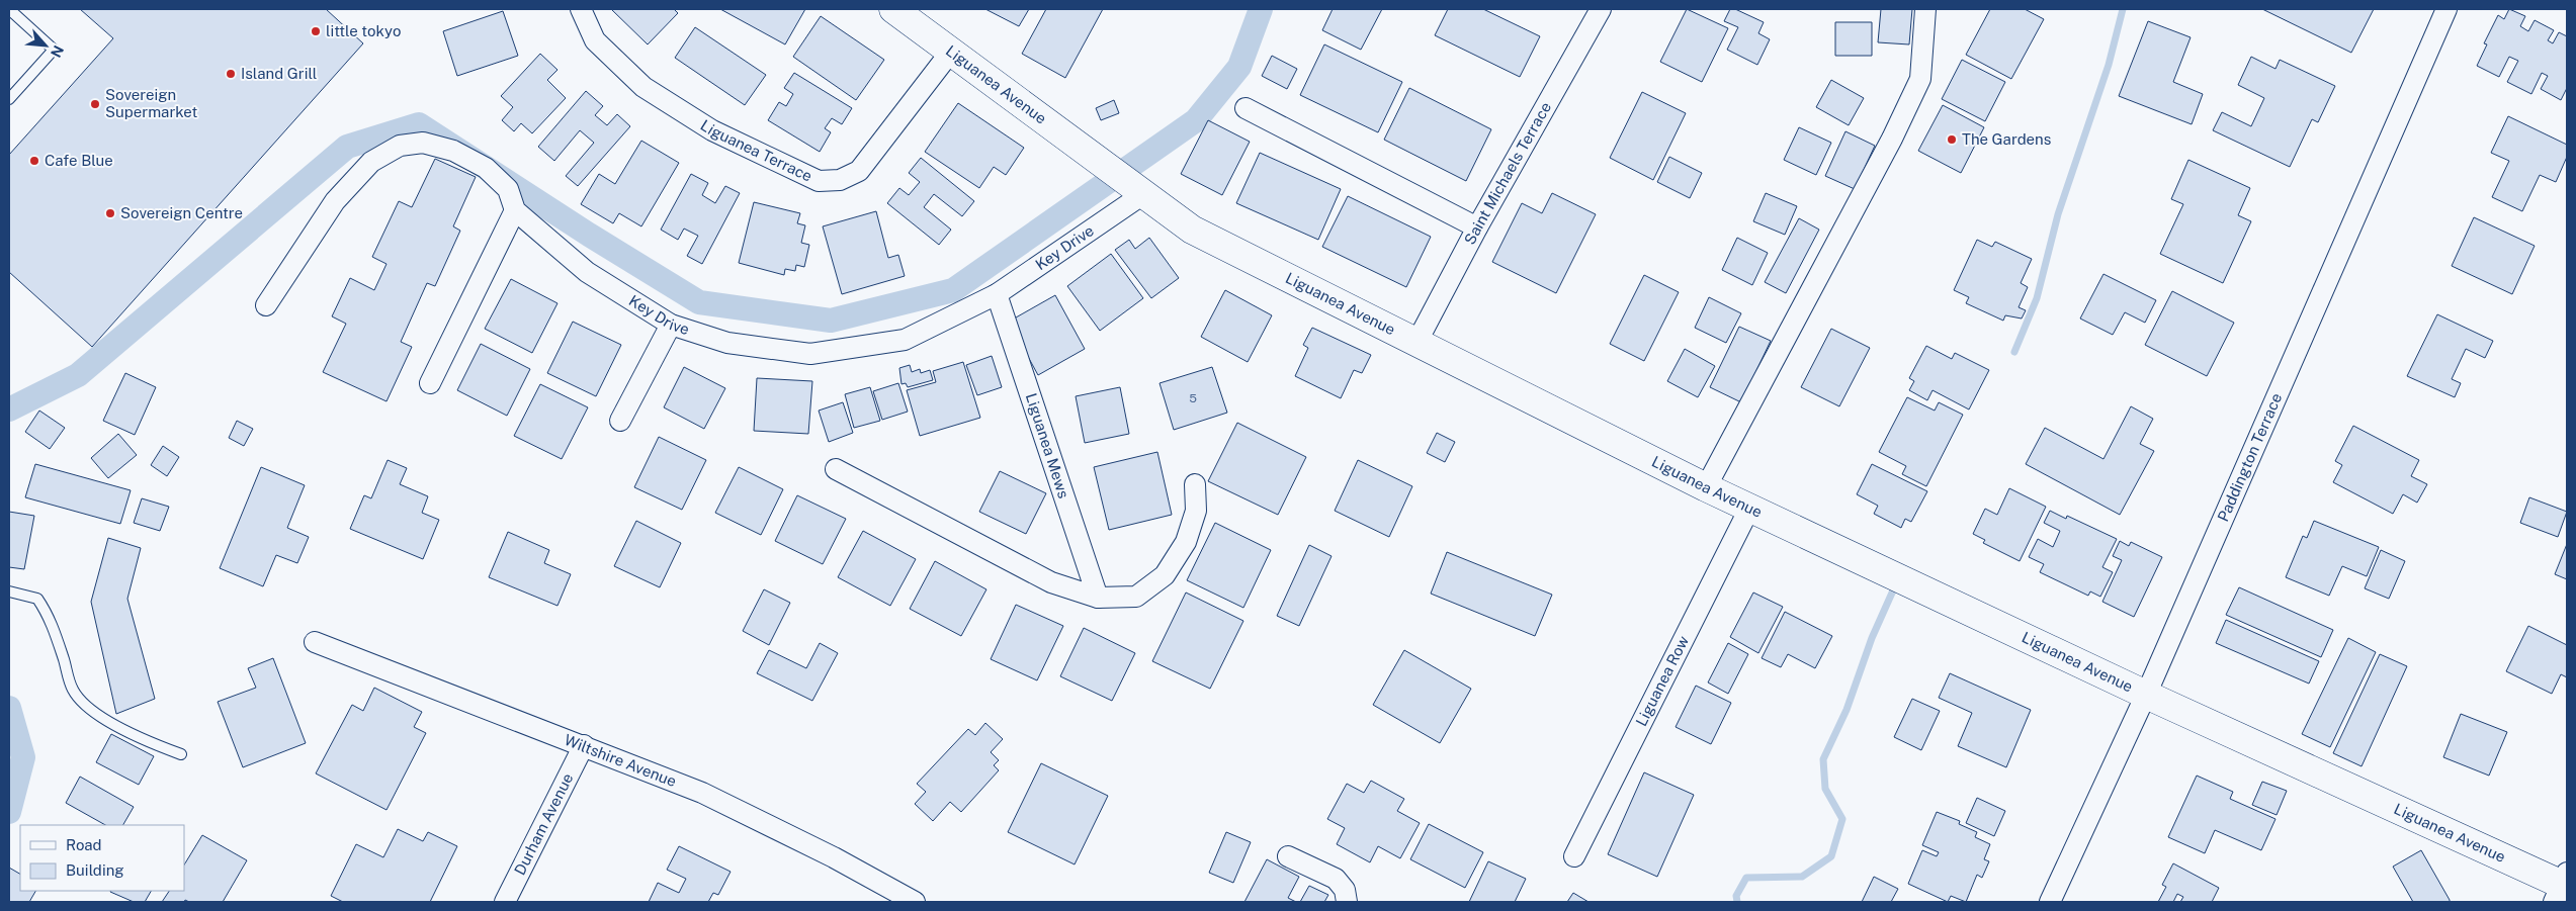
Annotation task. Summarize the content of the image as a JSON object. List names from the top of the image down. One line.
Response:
{"streets":{"main road":["Liguanea Avenue"],"street":["Liguanea Terrace","Saint Michaels Terrace","Key Drive","Liguanea Mews","Paddington Terrace","Liguanea Row","Wiltshire Avenue","Durham Avenue"]},"crossings":[["Liguanea Avenue","Liguanea Terrace"],["Liguanea Avenue","Saint Michaels Terrace"],["Liguanea Avenue","Key Drive"],["Liguanea Avenue","Paddington Terrace"],["Liguanea Avenue","Liguanea Row"],["Key Drive","Liguanea Mews"],["Wiltshire Avenue","Durham Avenue"]],"places":["little tokyo","Island Grill","Sovereign Supermarket","The Gardens","Cafe Blue","Sovereign Centre"],"house_numbers":["5"],"legend":["Road","Building"],"north":"bottom right"}
